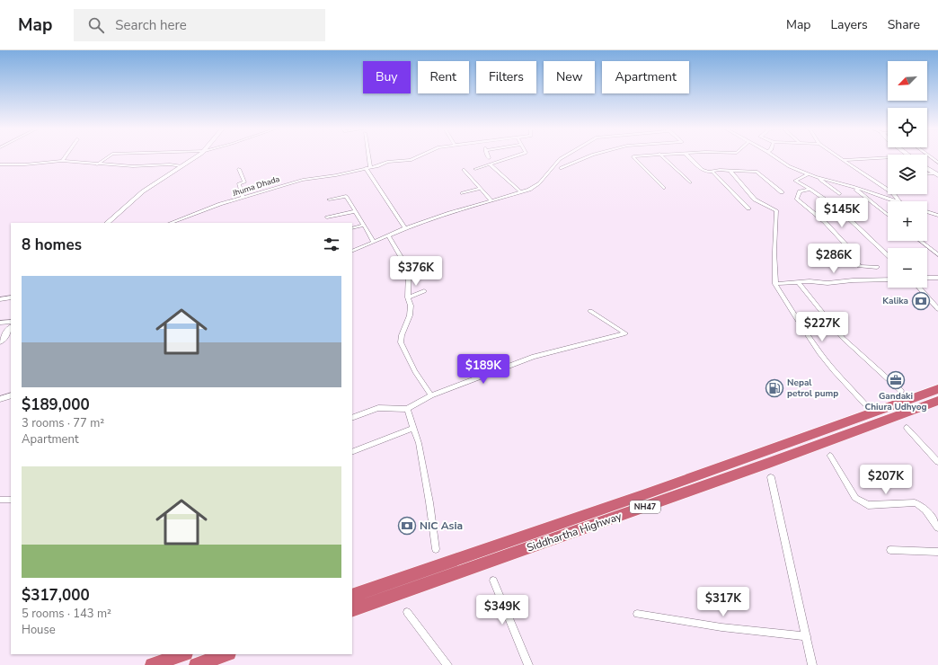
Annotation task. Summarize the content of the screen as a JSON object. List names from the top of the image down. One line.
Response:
{"streets":{"highway":["NH47","Siddhartha Highway"],"street":["Jhuma Dhada"]},"places":{"bank":["Kalika","NIC Asia"],"office":["Gandaki Chiura Udhyog"],"fuel station":["Nepal petrol pump"]},"north":"bottom left","page":{"header":"Map","search":"Search here","nav":["Map","Layers","Share"],"map_buttons":["+","−"],"chip":["Buy","Rent","Filters","New","Apartment"],"price":["$145K","$286K","$376K","$227K","$189K","$207K","$317K","$349K"],"heading":"8 homes","list":[{"name":"$189,000","note":"3 rooms · 77 m² · Apartment"},{"name":"$317,000","note":"5 rooms · 143 m² · House"}]}}
